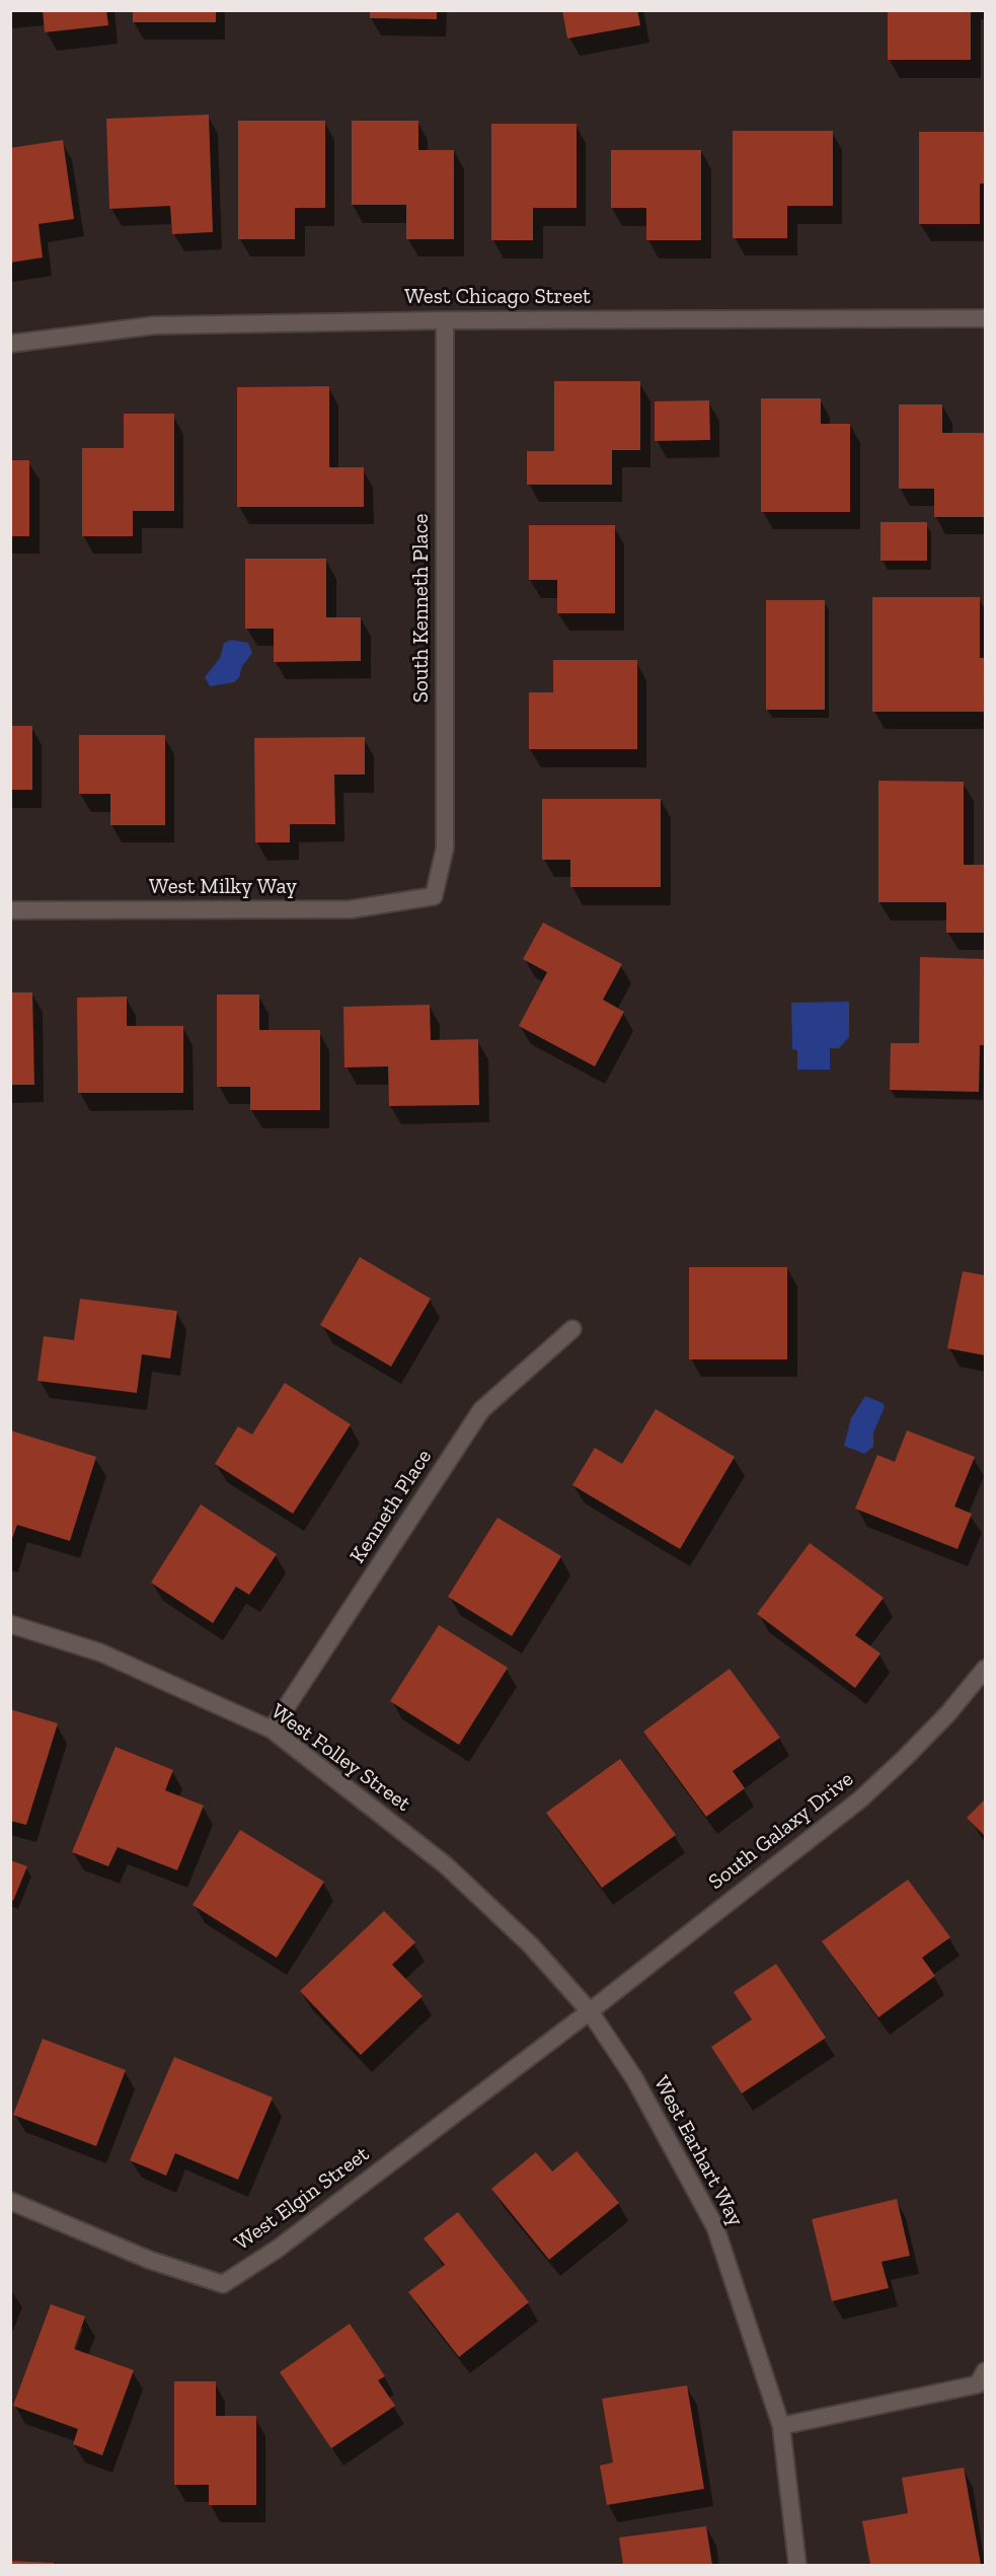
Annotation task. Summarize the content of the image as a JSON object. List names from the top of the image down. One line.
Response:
{"streets":{"street":["West Chicago Street","South Kenneth Place","West Milky Way","Kenneth Place","West Folley Street","South Galaxy Drive","West Earhart Way","West Elgin Street"]},"crossings":[["West Chicago Street","South Kenneth Place"],["South Kenneth Place","West Milky Way"],["Kenneth Place","West Folley Street"],["West Folley Street","South Galaxy Drive"],["West Folley Street","West Earhart Way"],["West Folley Street","West Elgin Street"],["South Galaxy Drive","West Earhart Way"],["South Galaxy Drive","West Elgin Street"],["West Earhart Way","West Elgin Street"]]}
